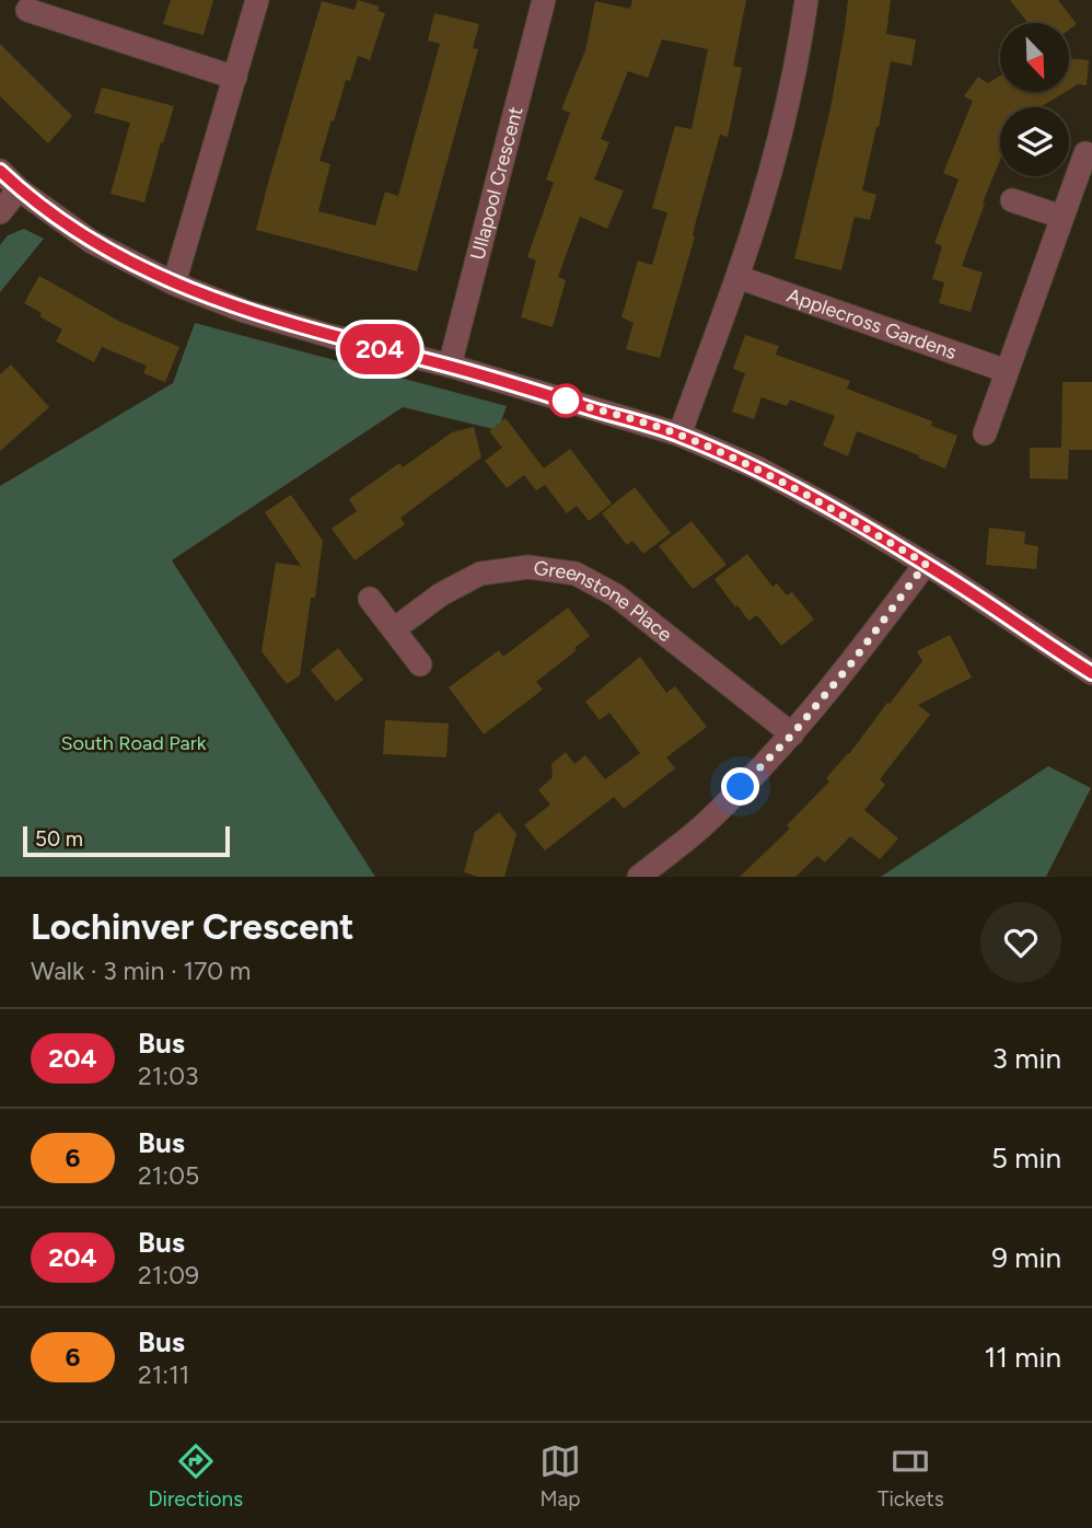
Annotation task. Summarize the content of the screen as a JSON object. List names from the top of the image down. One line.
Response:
{"streets":{"street":["Ullapool Crescent","Applecross Gardens","Greenstone Place"]},"parks":["South Road Park"],"lines":["bus line 204"],"scale_bar":"50 m","north":"bottom right","page":{"on_map":"204","scale":"50 m","heading":["Lochinver Crescent","Walk · 3 min · 170 m"],"list":[{"mark":"204","name":"Bus","note":"21:03","value":"3 min"},{"mark":"6","name":"Bus","note":"21:05","value":"5 min"},{"mark":"204","name":"Bus","note":"21:09","value":"9 min"},{"mark":"6","name":"Bus","note":"21:11","value":"11 min"}],"tabs":["Directions","Map","Tickets"]}}
